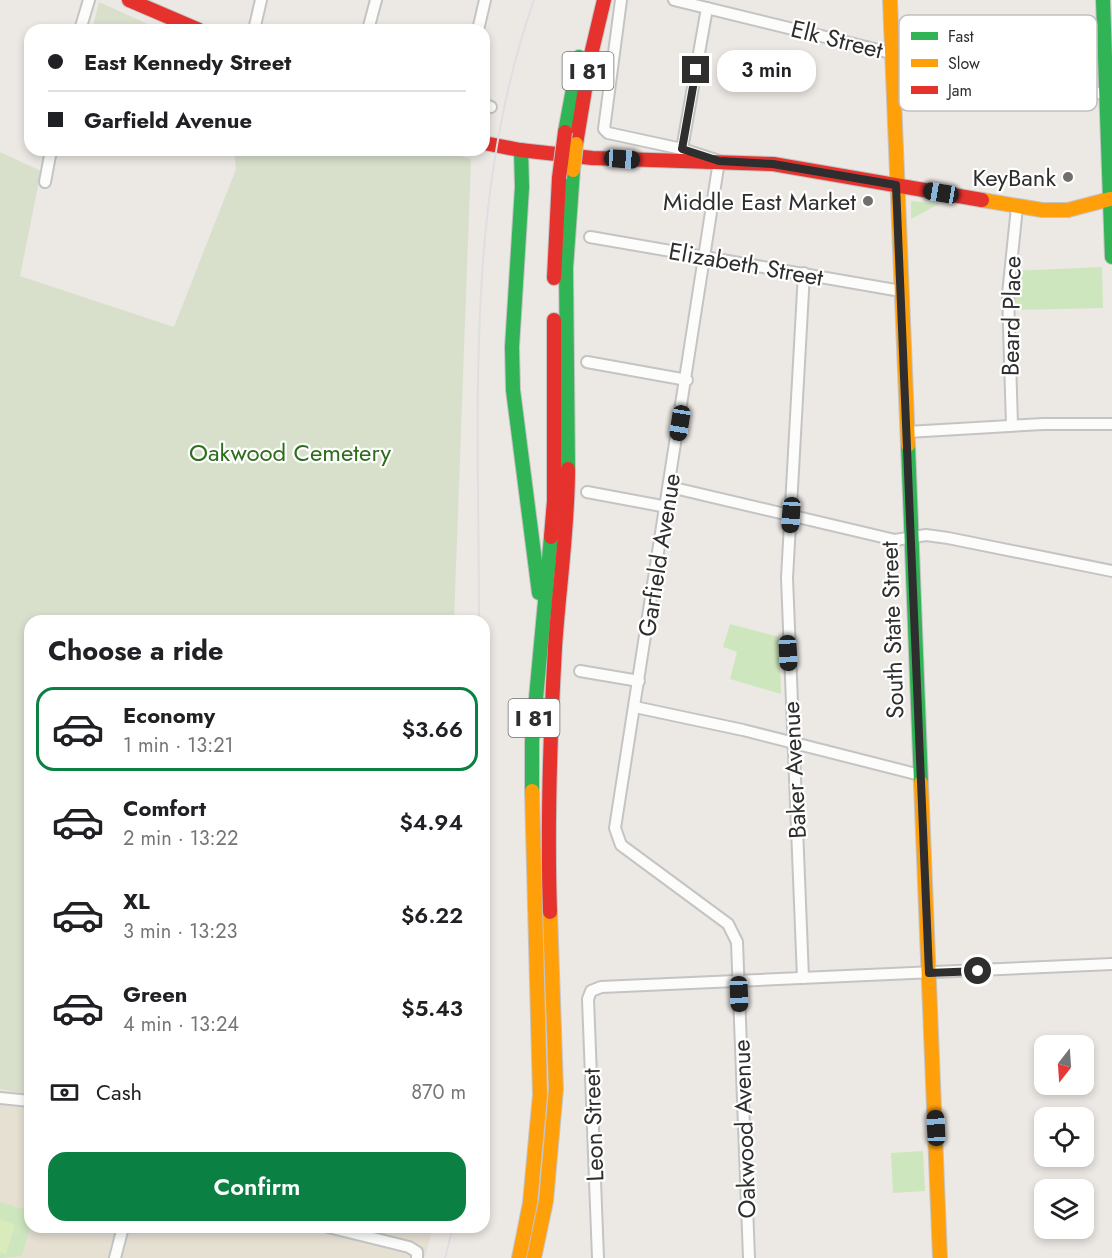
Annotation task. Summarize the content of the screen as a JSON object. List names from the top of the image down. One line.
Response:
{"streets":{"main road":["I 81","South State Street"],"street":["Elk Street","Elizabeth Street","Beard Place","Garfield Avenue","Baker Avenue","Leon Street","Oakwood Avenue"]},"crossings":[["Elk Street","South State Street"],["Elizabeth Street","Garfield Avenue"],["Elizabeth Street","South State Street"],["Elizabeth Street","Baker Avenue"],["Garfield Avenue","Oakwood Avenue"],["Leon Street","Oakwood Avenue"]],"parks":["Oakwood Cemetery"],"places":["KeyBank","Middle East Market"],"legend":["Fast","Slow","Jam"],"north":"bottom","page":{"banner":["East Kennedy Street","Garfield Avenue"],"bubble":"3 min","heading":"Choose a ride","list":[{"name":"Economy","note":"1 min · 13:21","value":"$3.66"},{"name":"Comfort","note":"2 min · 13:22","value":"$4.94"},{"name":"XL","note":"3 min · 13:23","value":"$6.22"},{"name":"Green","note":"4 min · 13:24","value":"$5.43"}],"pay":["Cash","870 m"],"buttons":"Confirm"}}
